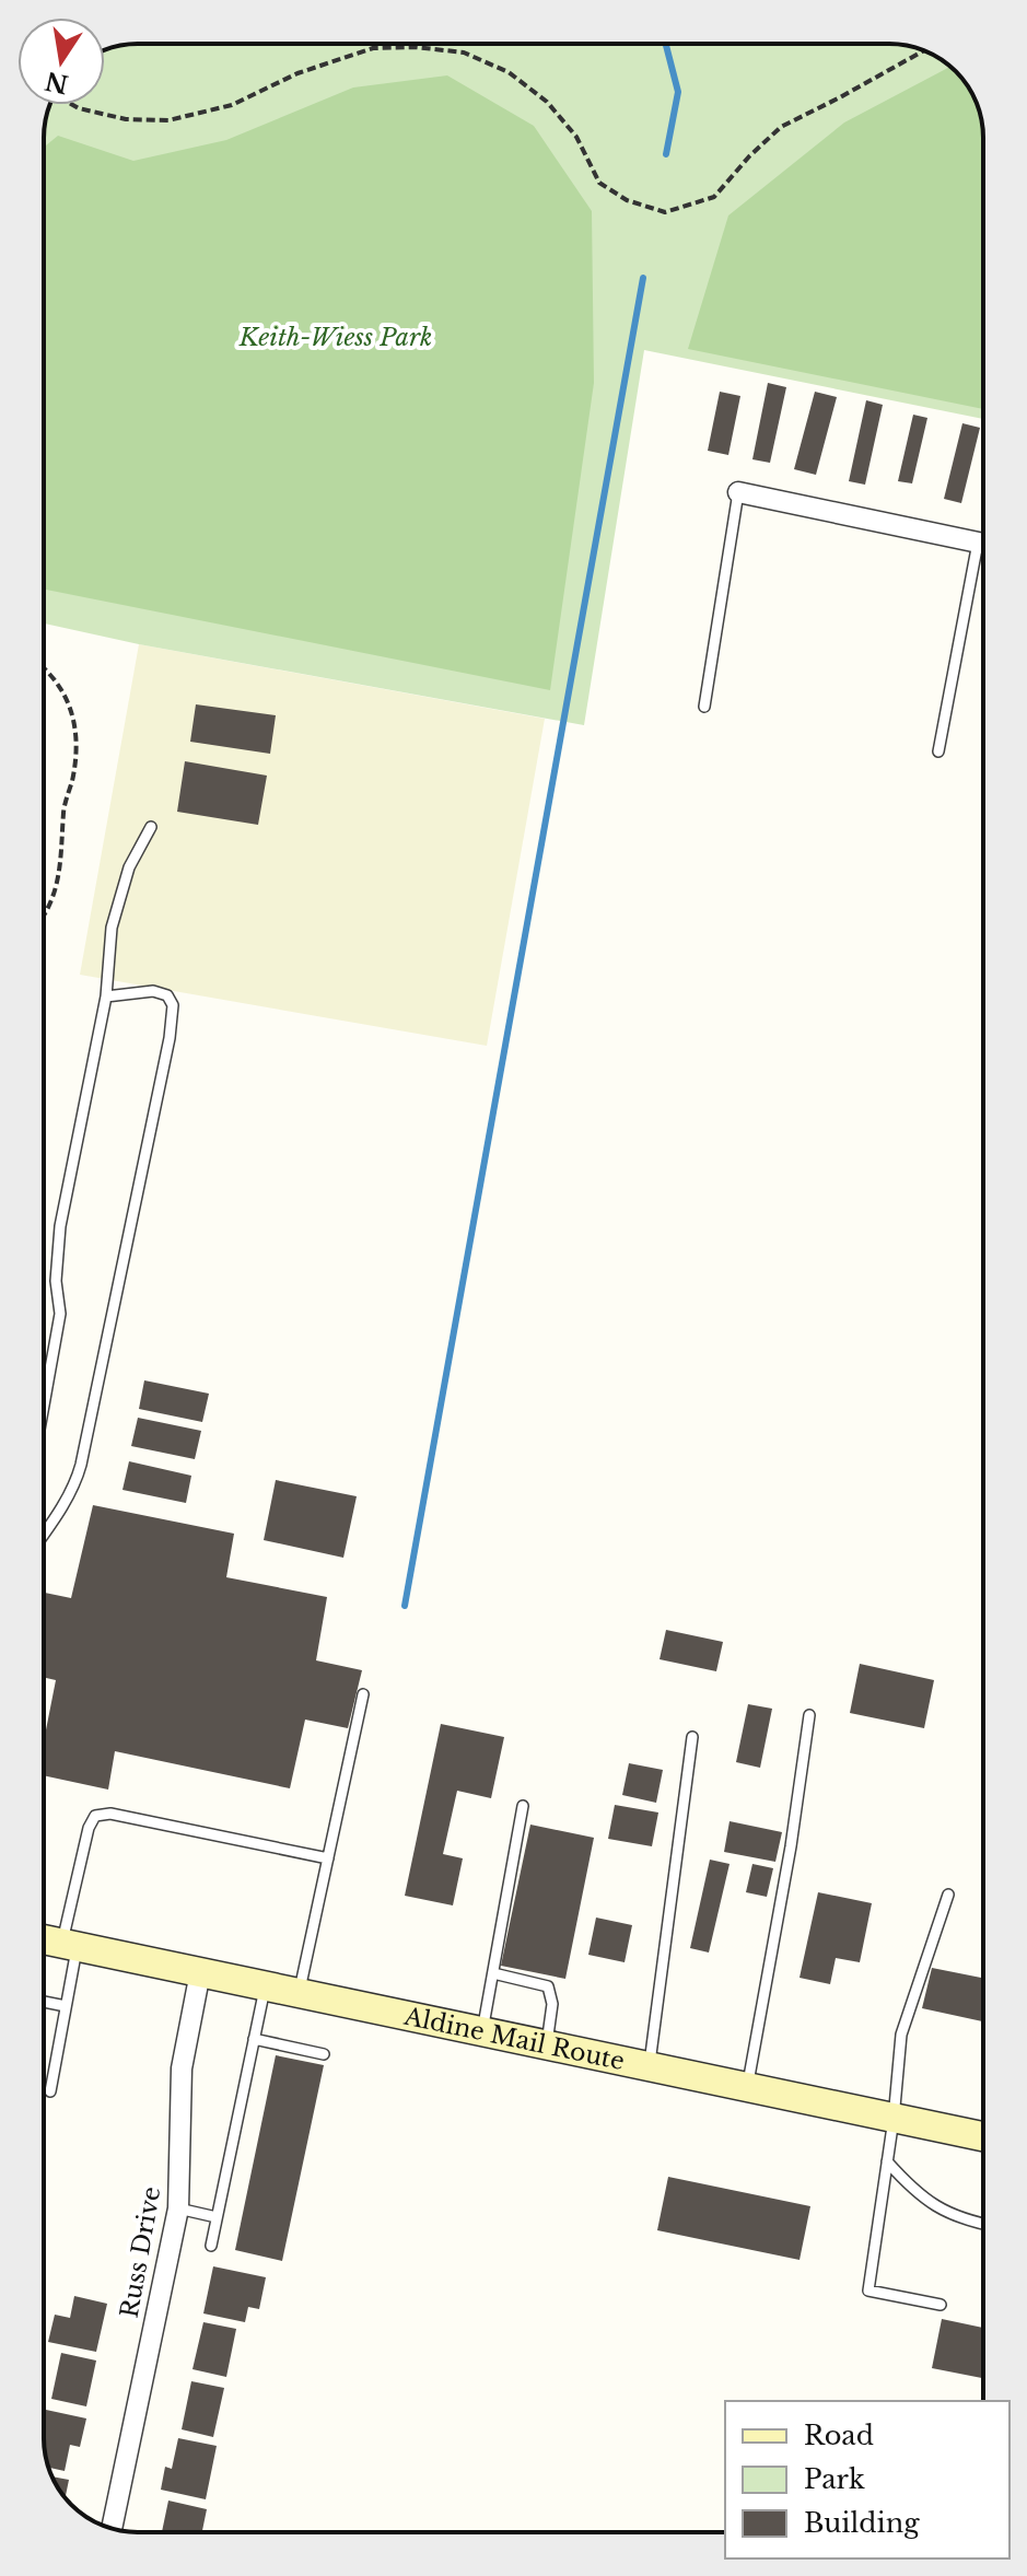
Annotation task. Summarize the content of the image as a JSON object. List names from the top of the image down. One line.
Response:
{"streets":{"main road":["Aldine Mail Route"],"street":["Russ Drive"]},"crossings":[["Aldine Mail Route","Russ Drive"]],"parks":["Keith-Wiess Park"],"legend":["Road","Park","Building"],"north":"bottom"}
